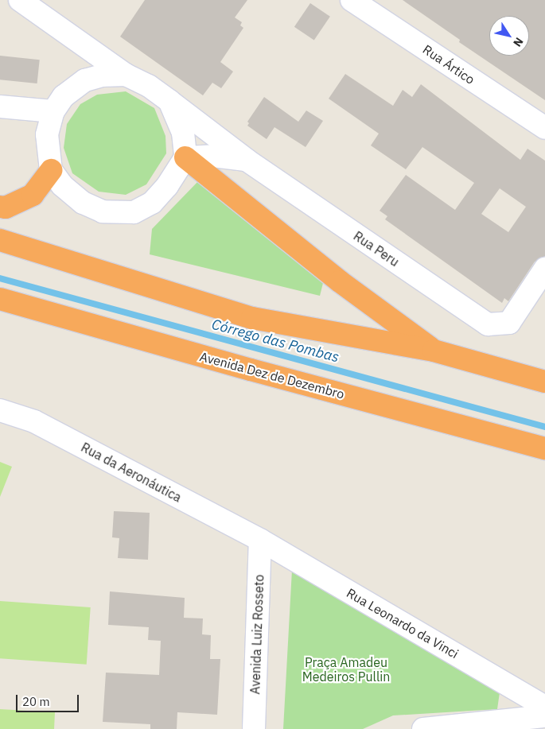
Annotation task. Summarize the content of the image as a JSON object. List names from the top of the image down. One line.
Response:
{"streets":{"highway":["Avenida Dez de Dezembro"],"street":["Rua Ártico","Rua Peru","Rua da Aeronáutica","Rua Leonardo da Vinci","Avenida Luiz Rosseto"]},"crossings":[["Rua da Aeronáutica","Rua Leonardo da Vinci"],["Rua da Aeronáutica","Avenida Luiz Rosseto"],["Rua Leonardo da Vinci","Avenida Luiz Rosseto"]],"water":["Córrego das Pombas"],"parks":["Praça Amadeu Medeiros Pullin"],"scale_bar":"20 m","north":"bottom right"}
